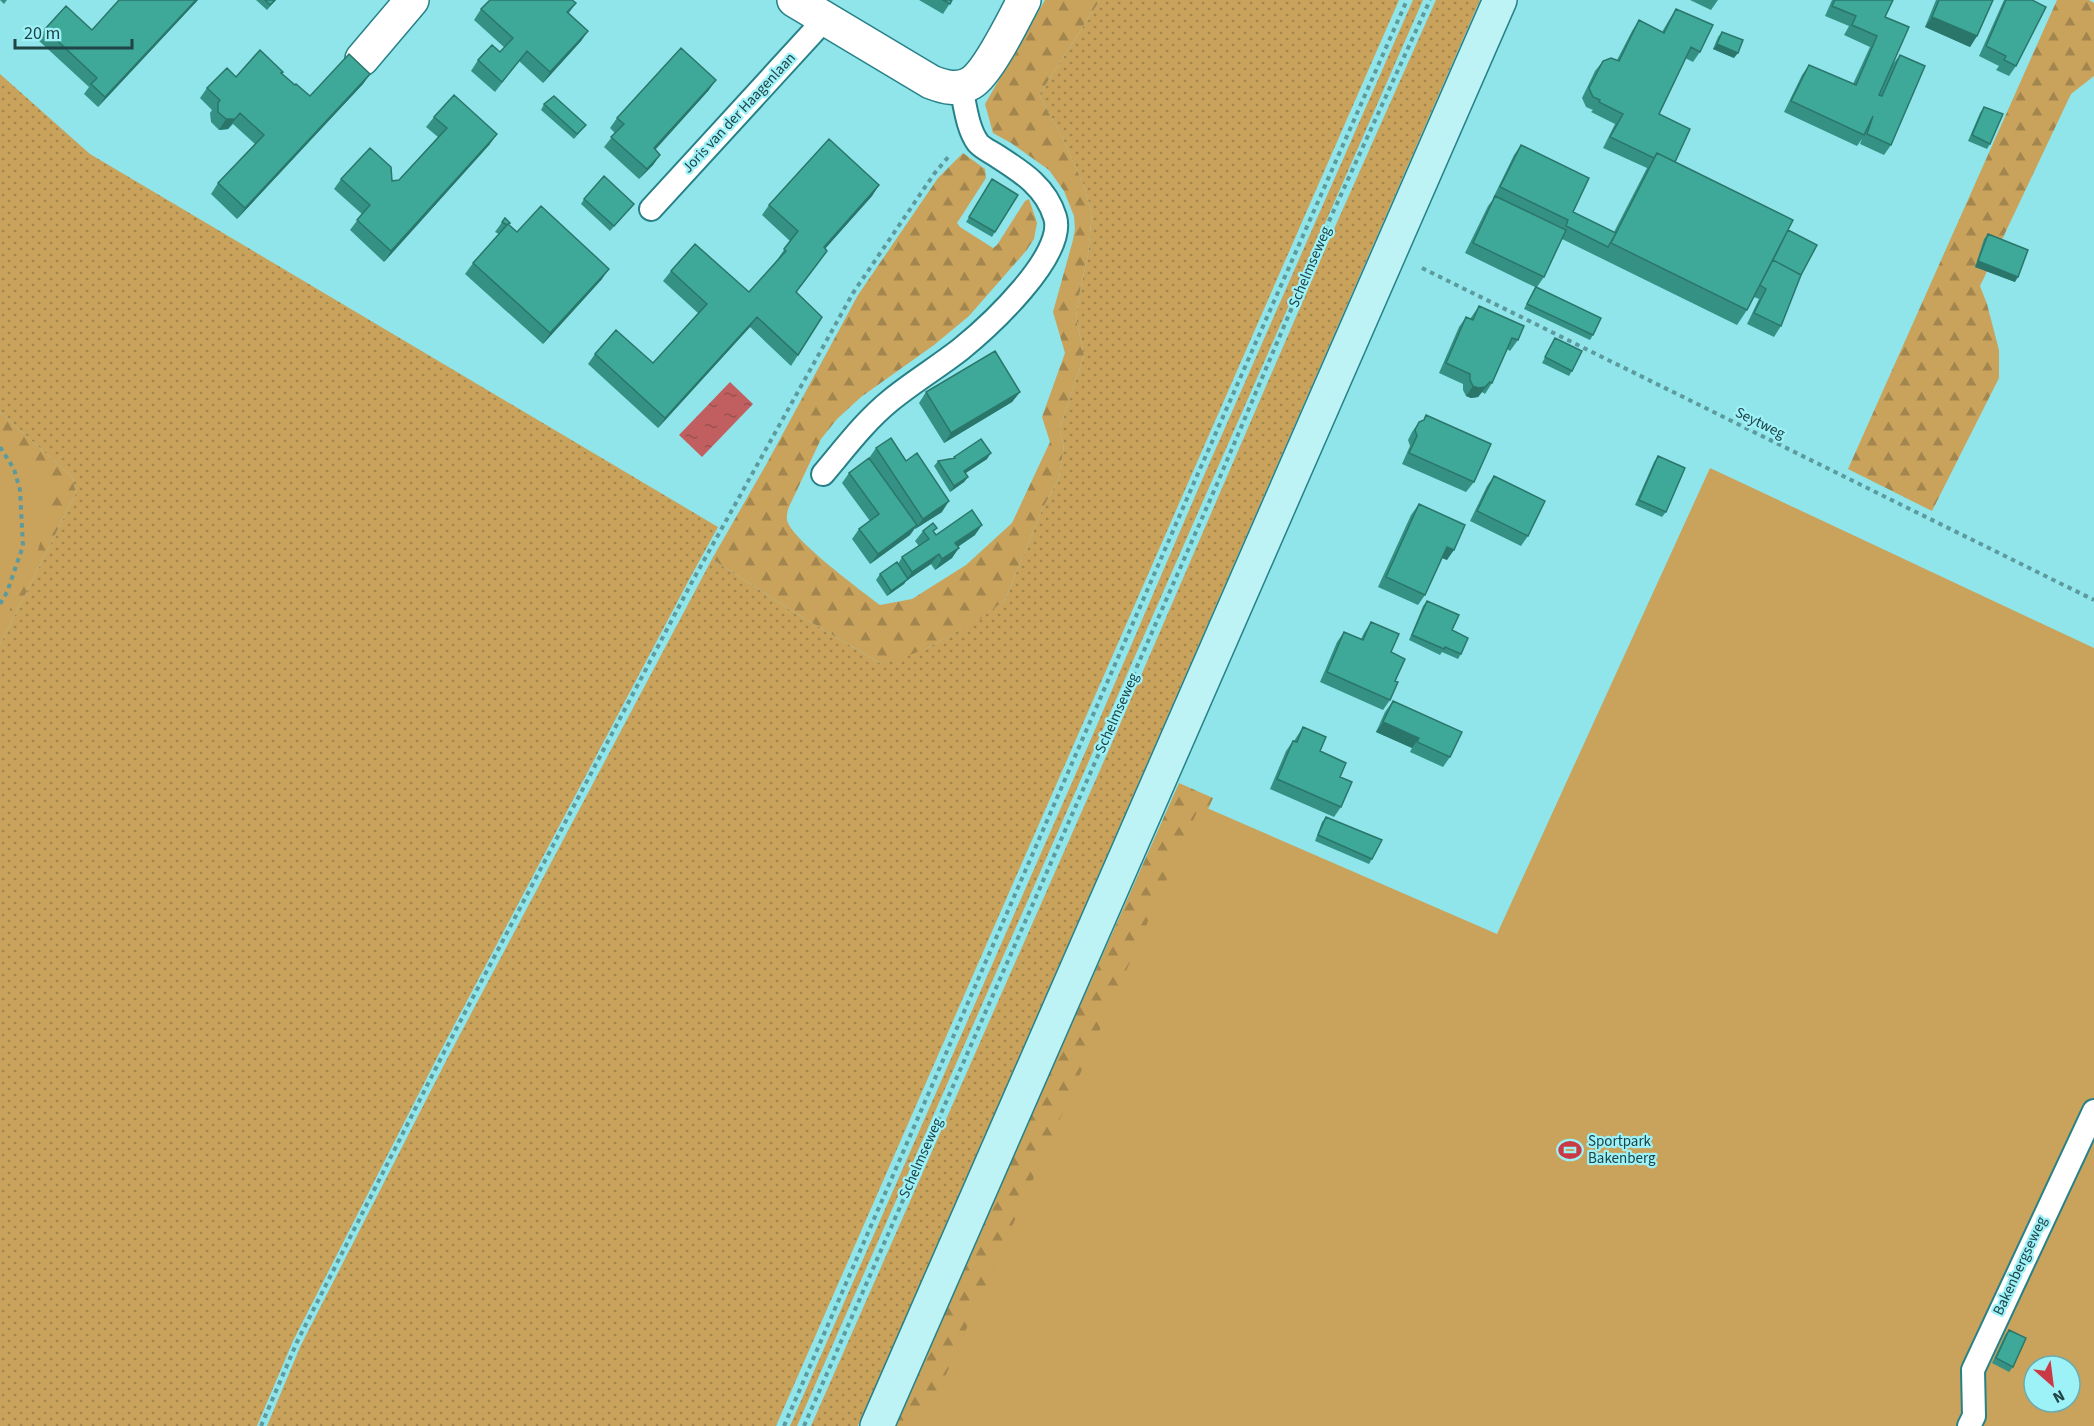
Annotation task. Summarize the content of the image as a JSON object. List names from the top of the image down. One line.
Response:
{"streets":{"lane":["Joris van der Haagenlaan","Bakenbergseweg"],"path":["Schelmseweg","Seytweg"]},"places":{"sports":["Sportpark Bakenberg"]},"scale_bar":"20 m","north":"bottom right"}
